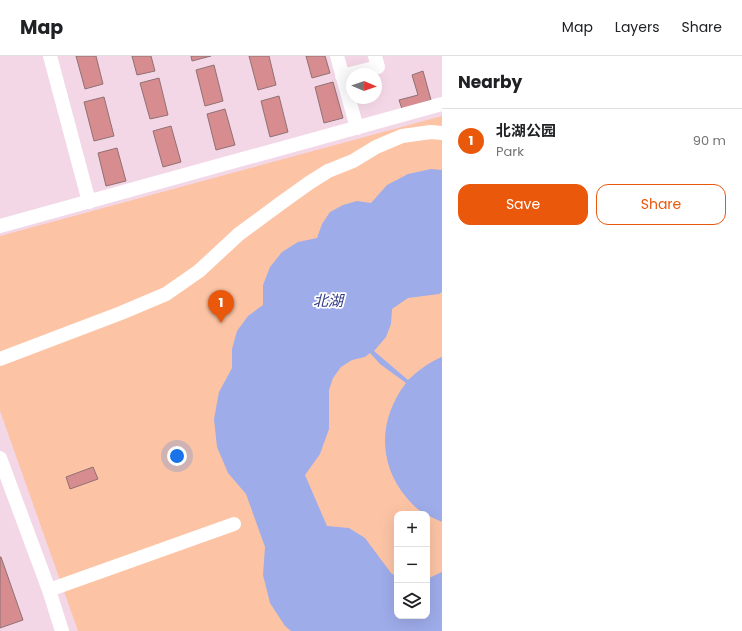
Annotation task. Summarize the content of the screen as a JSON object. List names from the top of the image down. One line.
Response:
{"water":["北湖"],"north":"right","page":{"header":"Map","nav":["Map","Layers","Share"],"heading":"Nearby","list":[{"mark":"1","name":"北湖公园","note":"Park","value":"90 m"}],"buttons":["Save","Share"],"pins":"1","map_buttons":["+","−"]}}
